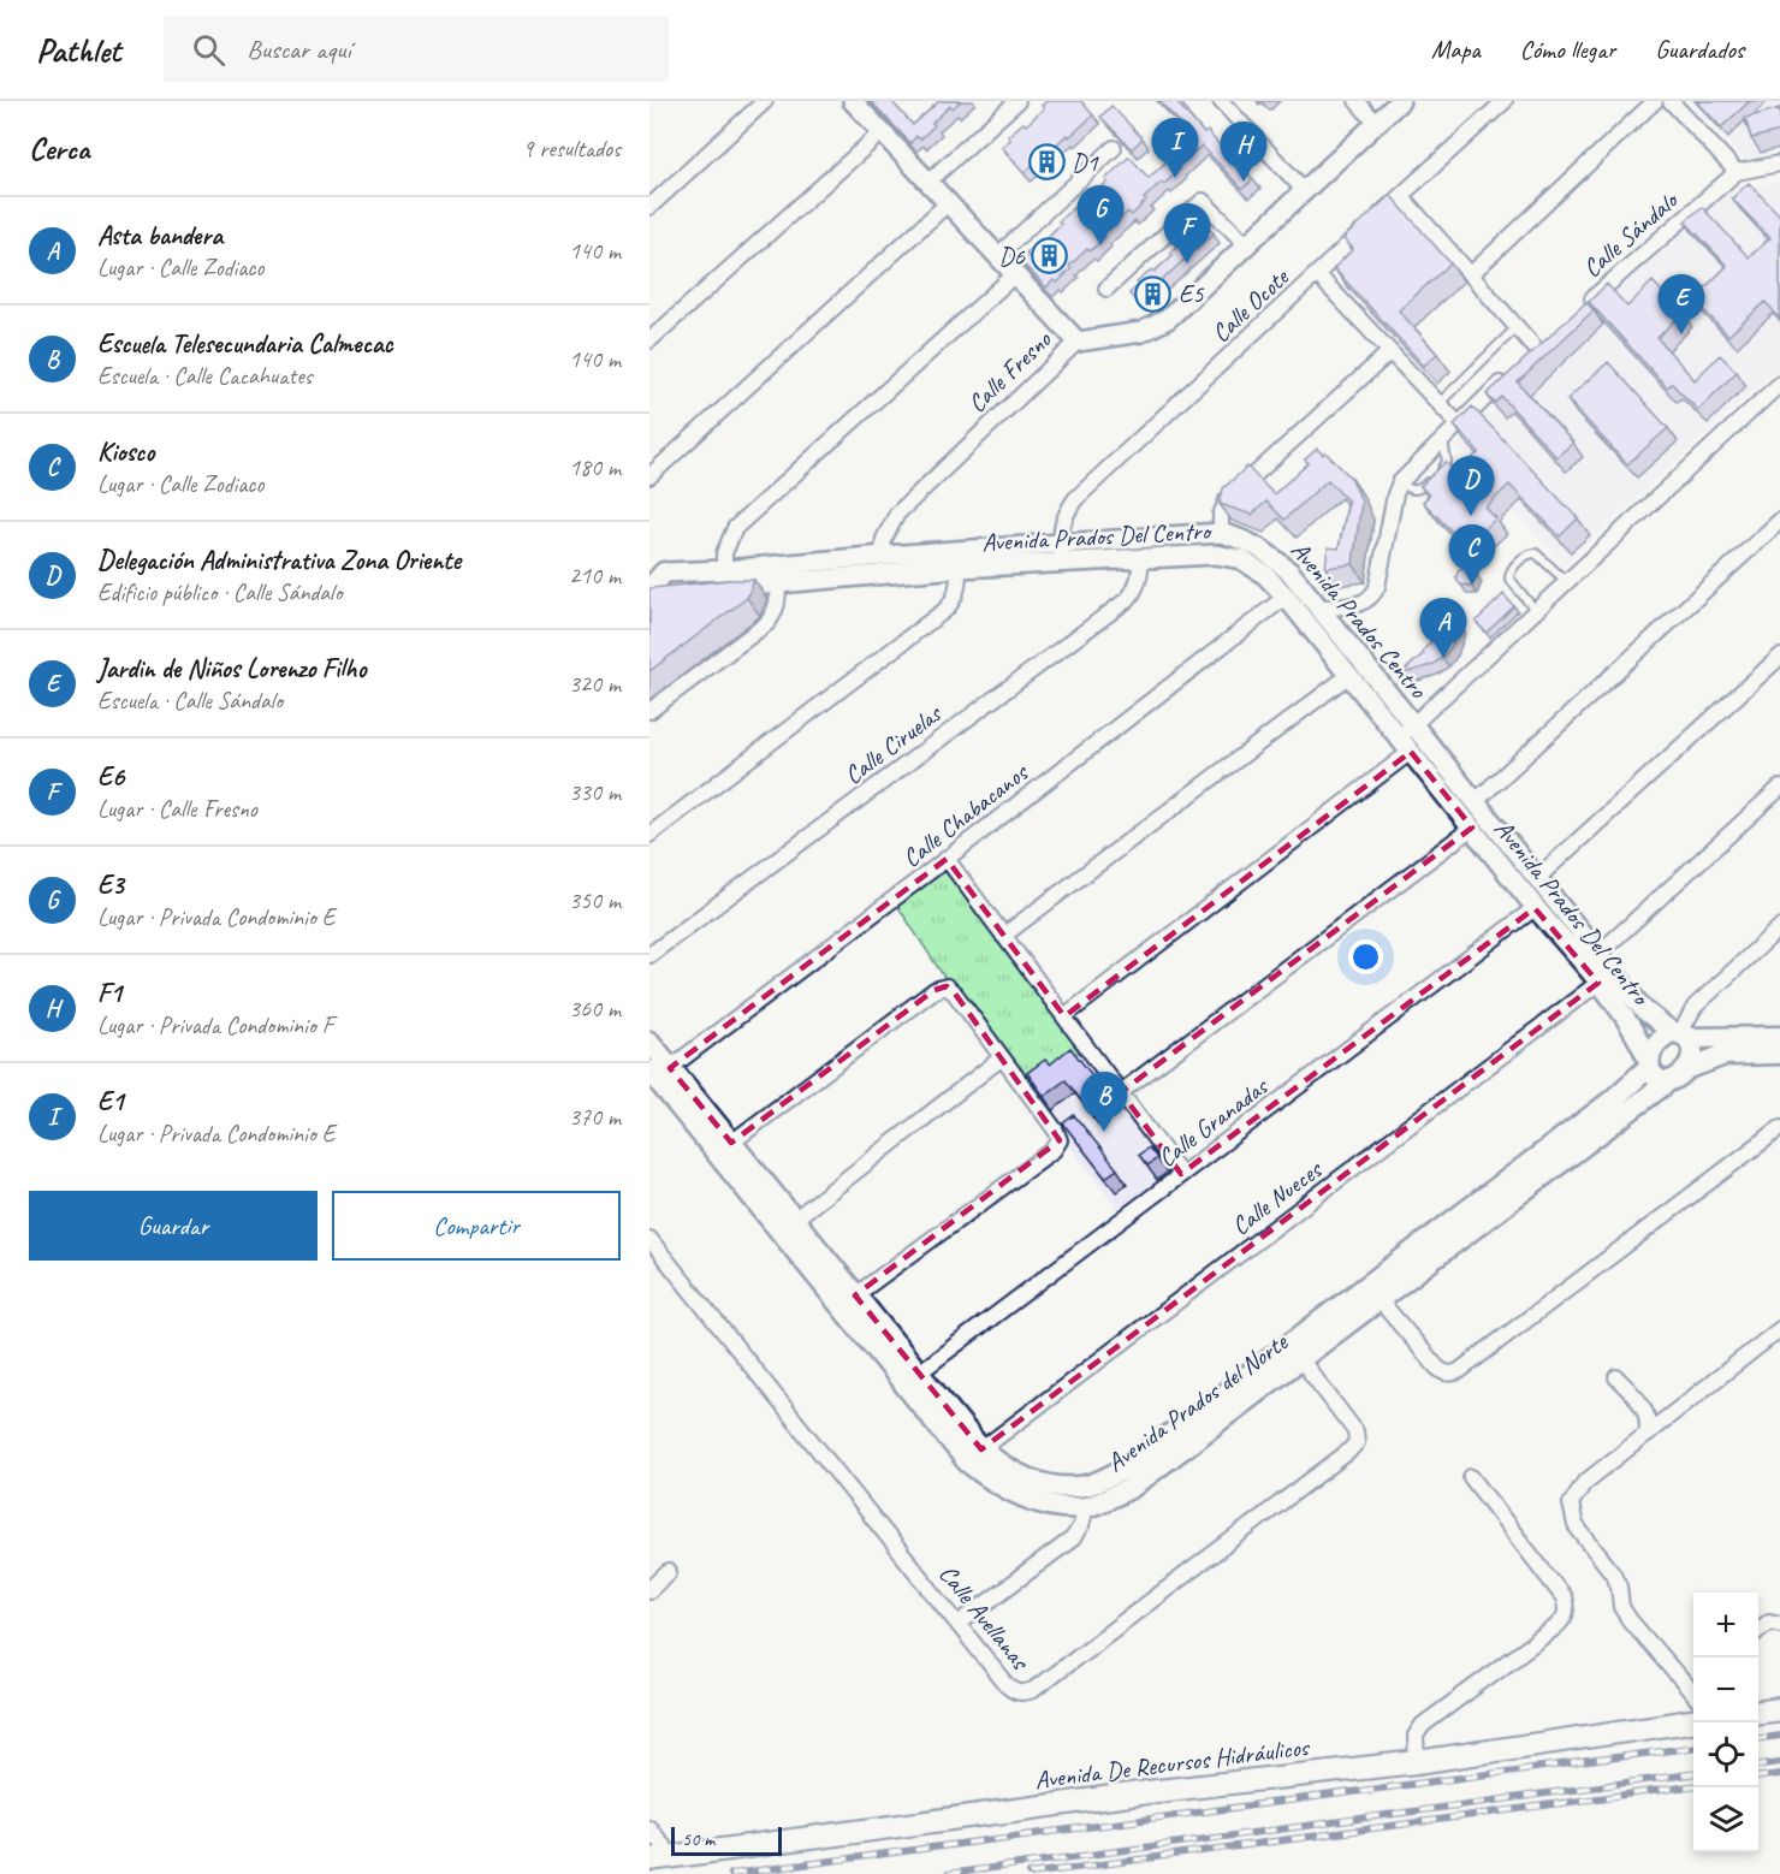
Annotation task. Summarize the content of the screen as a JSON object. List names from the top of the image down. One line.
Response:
{"streets":{"main road":["Avenida Prados del Norte","Avenida De Recursos Hidráulicos"],"street":["Calle Sándalo","Calle Ocote","Calle Fresno","Avenida Prados Del Centro","Avenida Prados Centro","Calle Ciruelas","Calle Chabacanos","Calle Granadas","Calle Nueces","Calle Avellanas"]},"crossings":[["Calle Ocote","Avenida Prados Del Centro"],["Calle Ocote","Avenida Prados Centro"],["Calle Fresno","Avenida Prados Centro"],["Avenida Prados Del Centro","Avenida Prados Centro"],["Avenida Prados Del Centro","Calle Ciruelas"],["Avenida Prados Del Centro","Calle Chabacanos"],["Avenida Prados Del Centro","Calle Granadas"],["Avenida Prados Del Centro","Calle Nueces"],["Avenida Prados Del Centro","Avenida Prados del Norte"],["Avenida Prados Centro","Avenida Prados del Norte"],["Calle Chabacanos","Avenida Prados del Norte"],["Calle Granadas","Avenida Prados del Norte"],["Calle Nueces","Avenida Prados del Norte"],["Avenida Prados del Norte","Calle Avellanas"]],"places":{"building":["D1","D6","E5"]},"scale_bar":"50 m","page":{"header":"Pathlet","search":"Buscar aquí","nav":["Mapa","Cómo llegar","Guardados"],"heading":["Cerca","9 resultados"],"pins":["I","H","G","F","E","D","C","A","B"],"list":[{"mark":"A","name":"Asta bandera","note":"Lugar · Calle Zodiaco","value":"140 m"},{"mark":"B","name":"Escuela Telesecundaria Calmecac","note":"Escuela · Calle Cacahuates","value":"140 m"},{"mark":"C","name":"Kiosco","note":"Lugar · Calle Zodiaco","value":"180 m"},{"mark":"D","name":"Delegación Administrativa Zona Oriente","note":"Edificio público · Calle Sándalo","value":"210 m"},{"mark":"E","name":"Jardin de Niños Lorenzo Filho","note":"Escuela · Calle Sándalo","value":"320 m"},{"mark":"F","name":"E6","note":"Lugar · Calle Fresno","value":"330 m"},{"mark":"G","name":"E3","note":"Lugar · Privada Condominio E","value":"350 m"},{"mark":"H","name":"F1","note":"Lugar · Privada Condominio F","value":"360 m"},{"mark":"I","name":"E1","note":"Lugar · Privada Condominio E","value":"370 m"}],"buttons":["Guardar","Compartir"],"map_buttons":["+","−"],"scale":"50 m"}}
